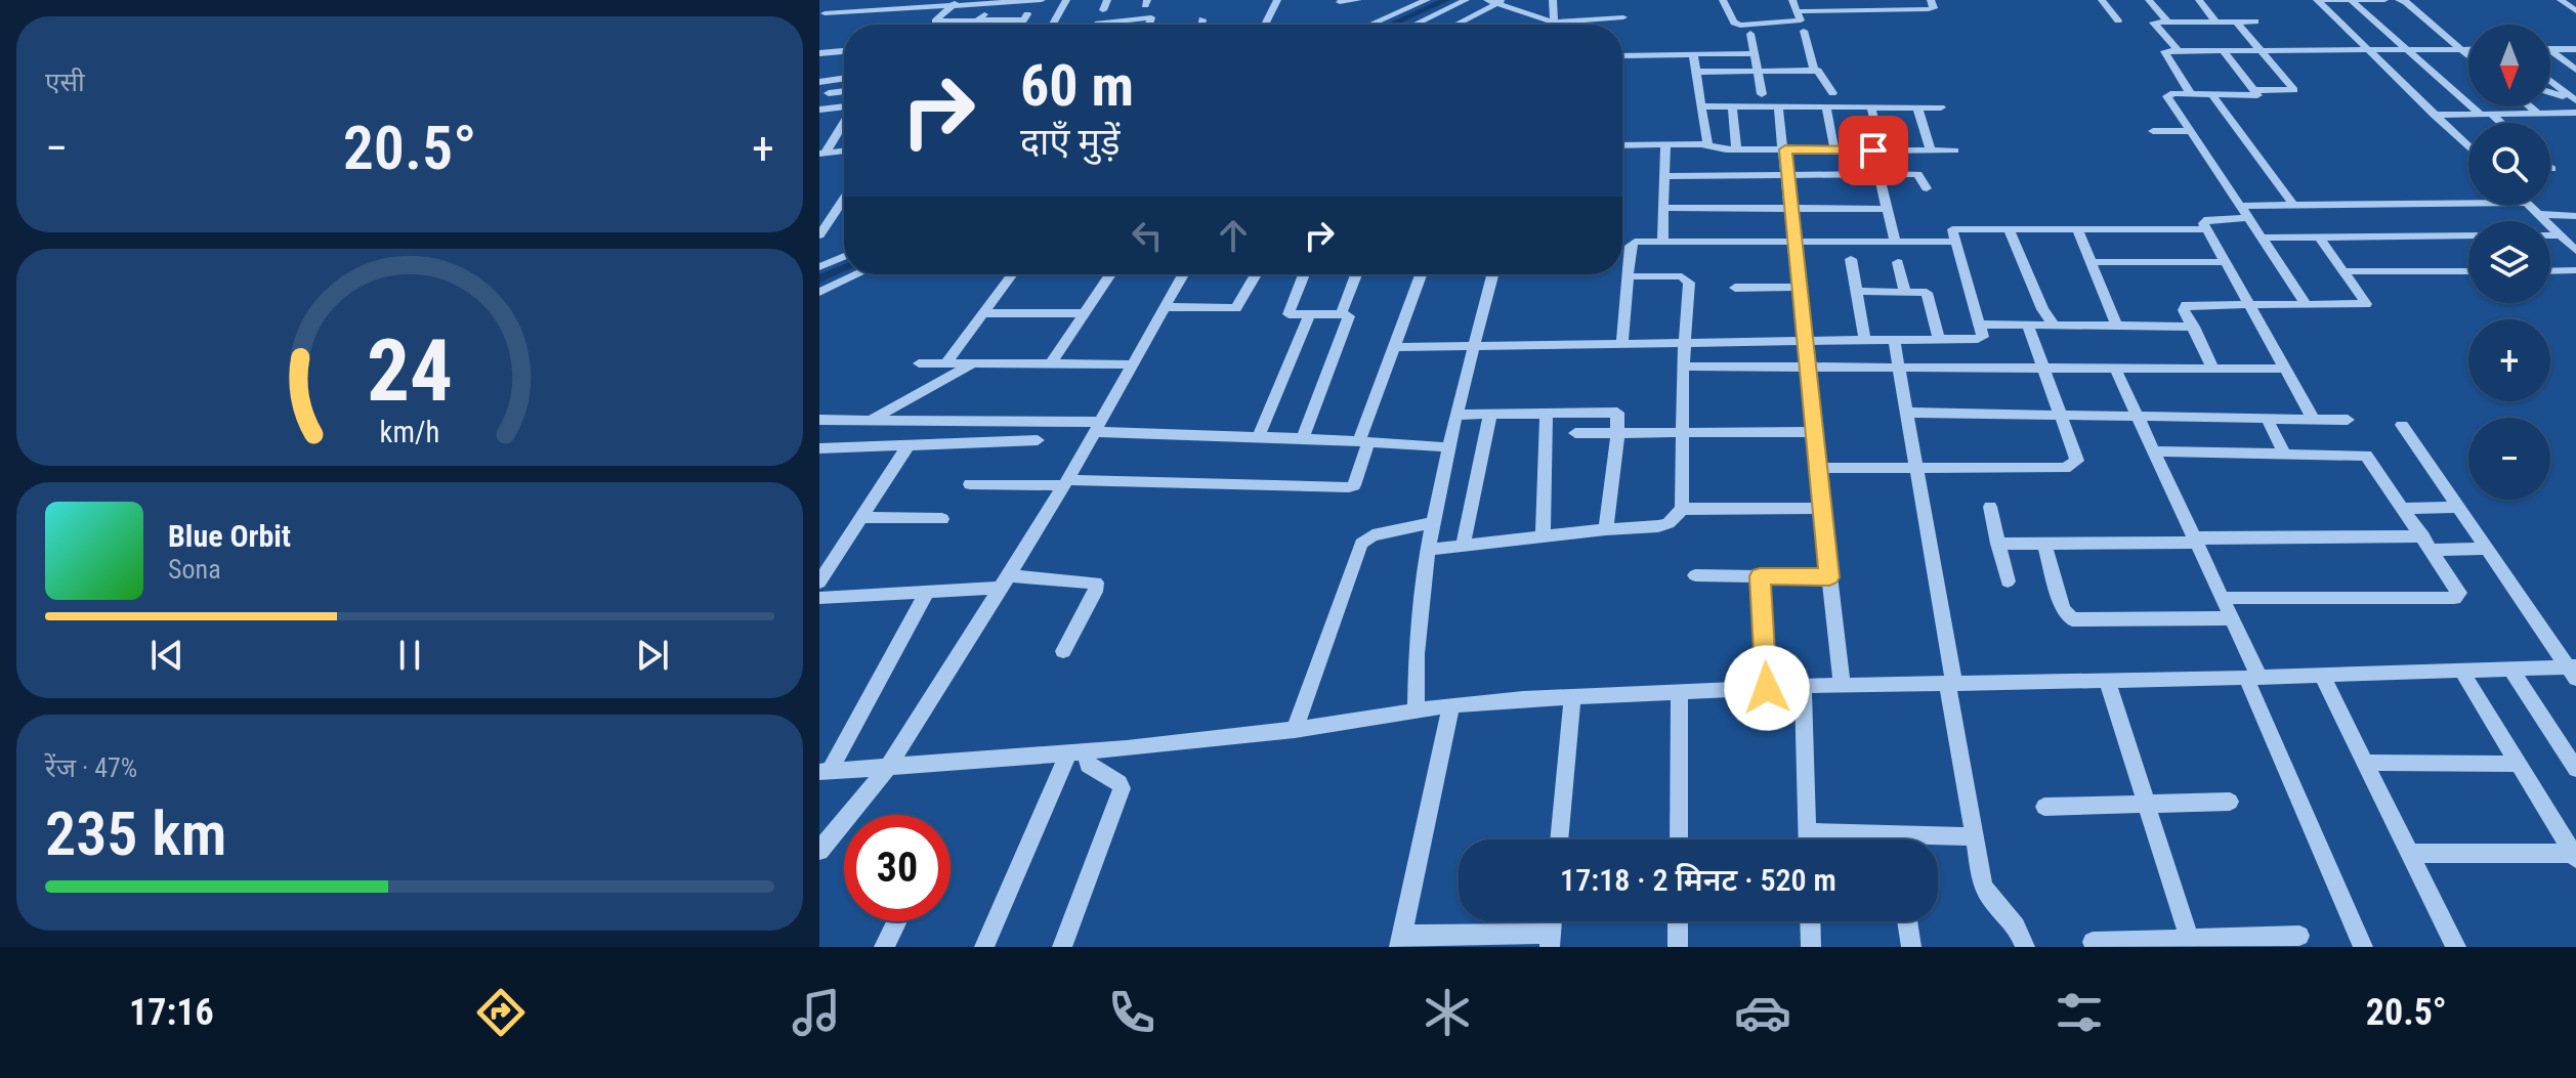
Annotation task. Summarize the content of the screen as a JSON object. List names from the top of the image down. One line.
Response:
{"north":"bottom","page":{"tile":["एसी",["रेंज · 47%","235 km"]],"map_buttons":["+","−"],"turn":["60 m","दाएँ मुड़ें"],"heat":["−","20.5°","+"],"song":["Blue Orbit","Sona"],"limit":"30","trip":"17:18 · 2 मिनट · 520 m","tabs":["17:16","20.5°"],"gauge":["24","km/h"]}}
